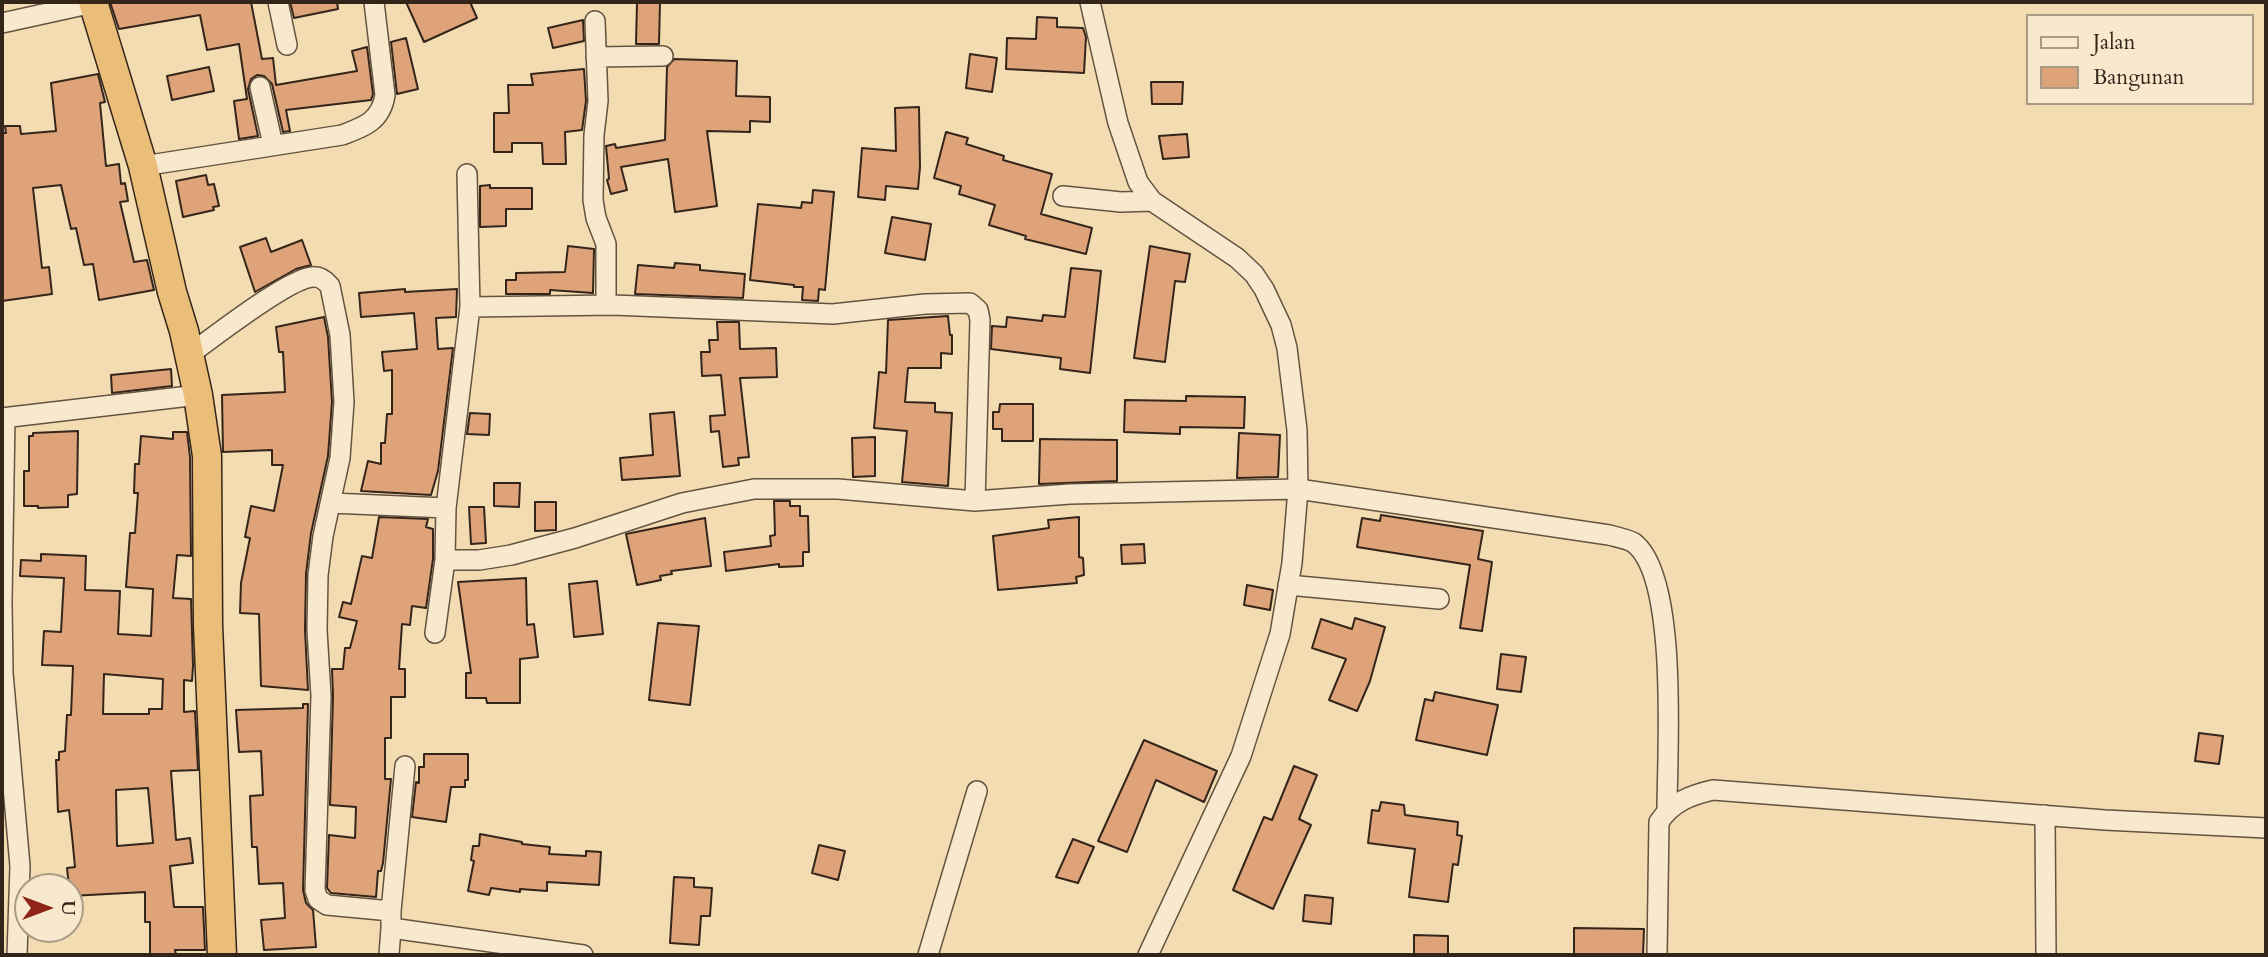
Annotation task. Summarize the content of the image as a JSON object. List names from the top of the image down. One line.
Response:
{"legend":["Jalan","Bangunan"],"north":"right"}
